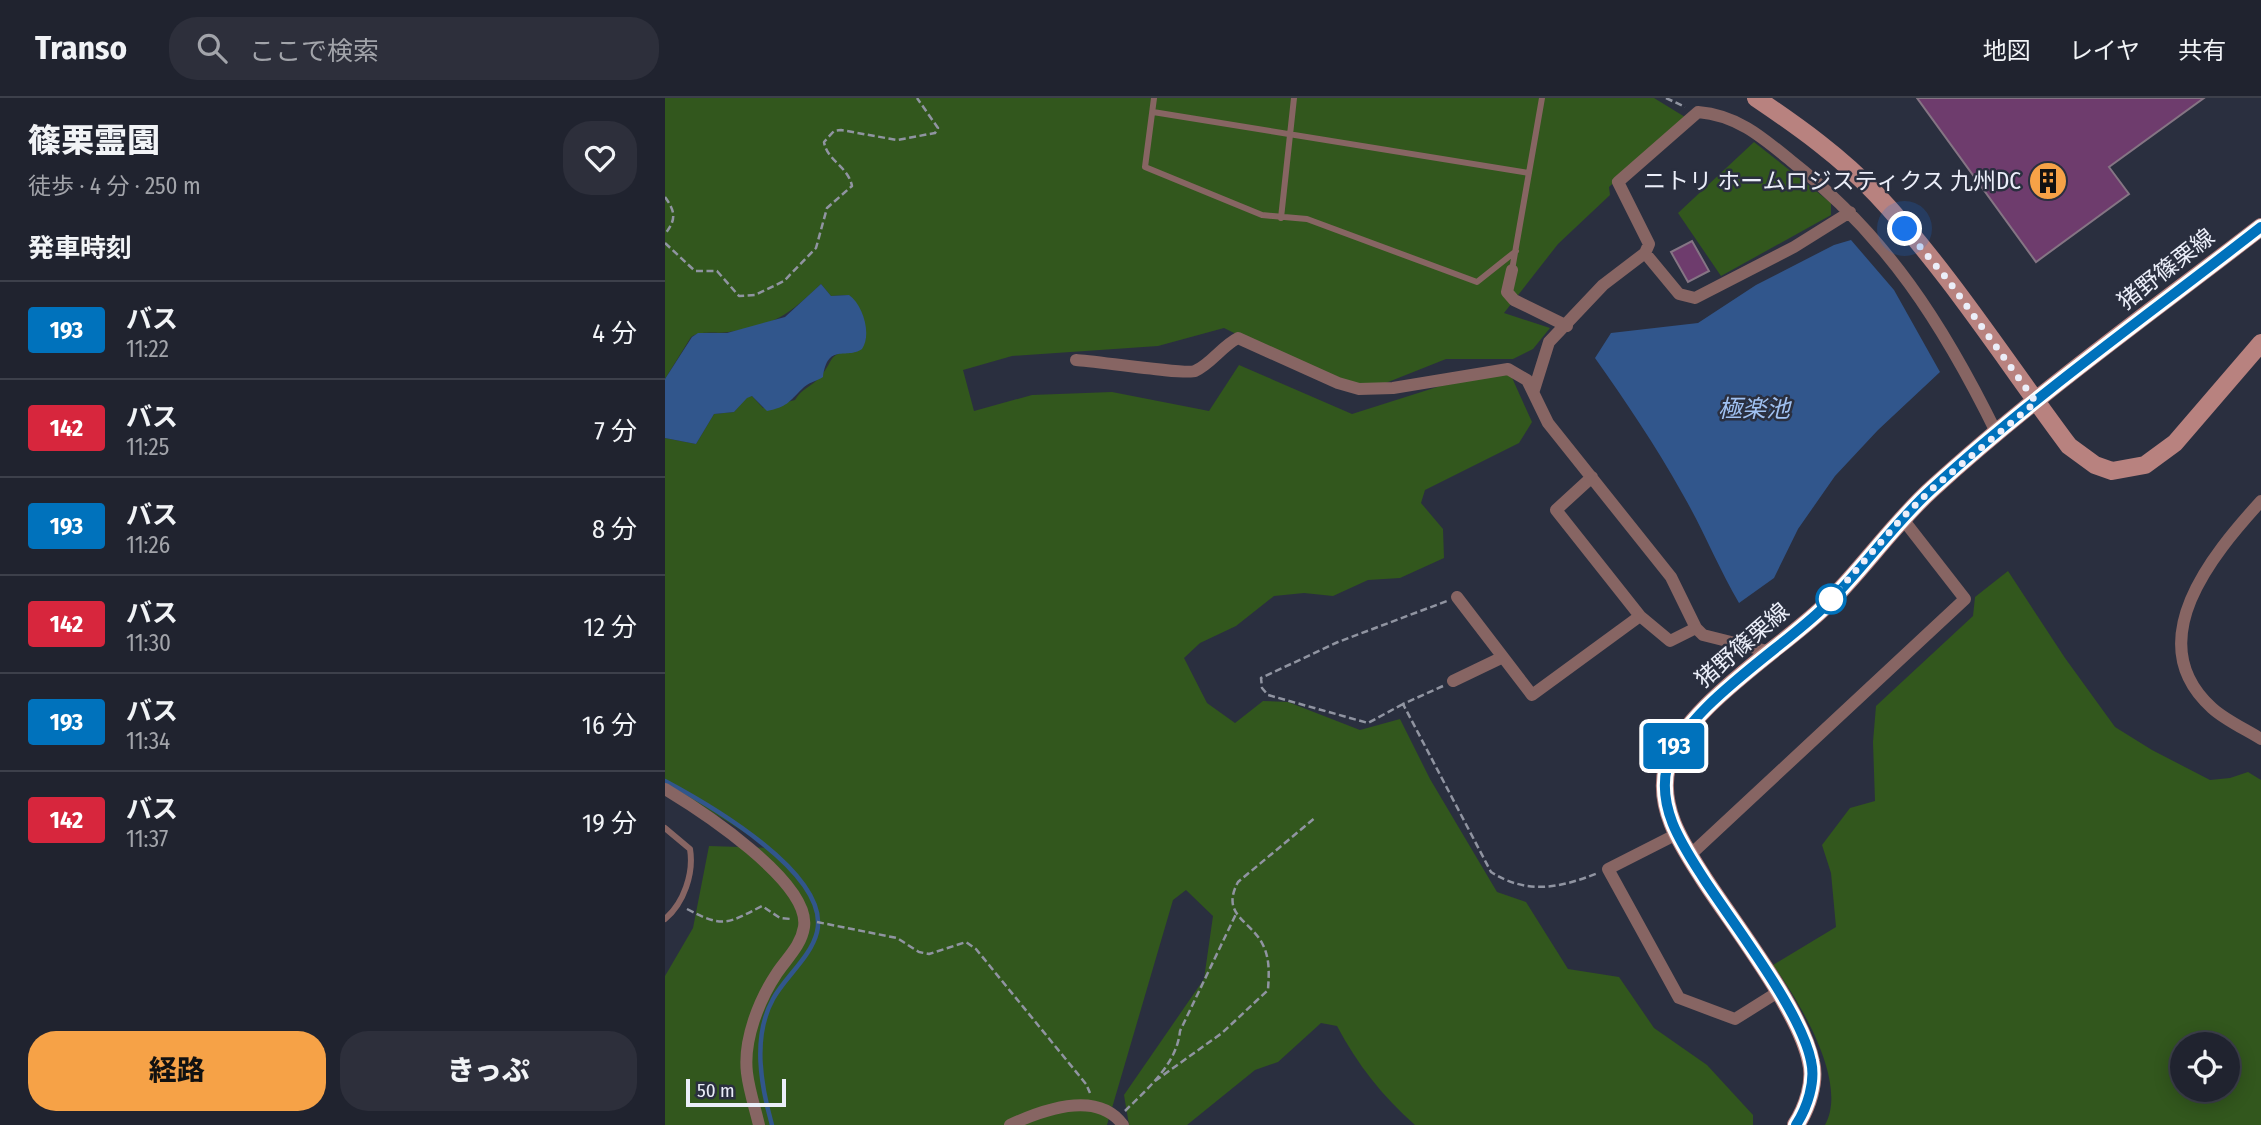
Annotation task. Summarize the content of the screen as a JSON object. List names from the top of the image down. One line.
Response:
{"streets":{"main road":["猪野篠栗線"]},"water":["極楽池"],"places":{"building":["ニトリ ホームロジスティクス 九州DC"]},"lines":["bus line 193"],"scale_bar":"50 m","page":{"header":"Transo","search":"ここで検索","nav":["地図","レイヤ","共有"],"heading":[["篠栗霊園","徒歩 · 4 分 · 250 m"],"発車時刻"],"on_map":"193","list":[{"mark":"193","name":"バス","note":"11:22","value":"4 分"},{"mark":"142","name":"バス","note":"11:25","value":"7 分"},{"mark":"193","name":"バス","note":"11:26","value":"8 分"},{"mark":"142","name":"バス","note":"11:30","value":"12 分"},{"mark":"193","name":"バス","note":"11:34","value":"16 分"},{"mark":"142","name":"バス","note":"11:37","value":"19 分"}],"buttons":["経路","きっぷ"],"scale":"50 m"}}
